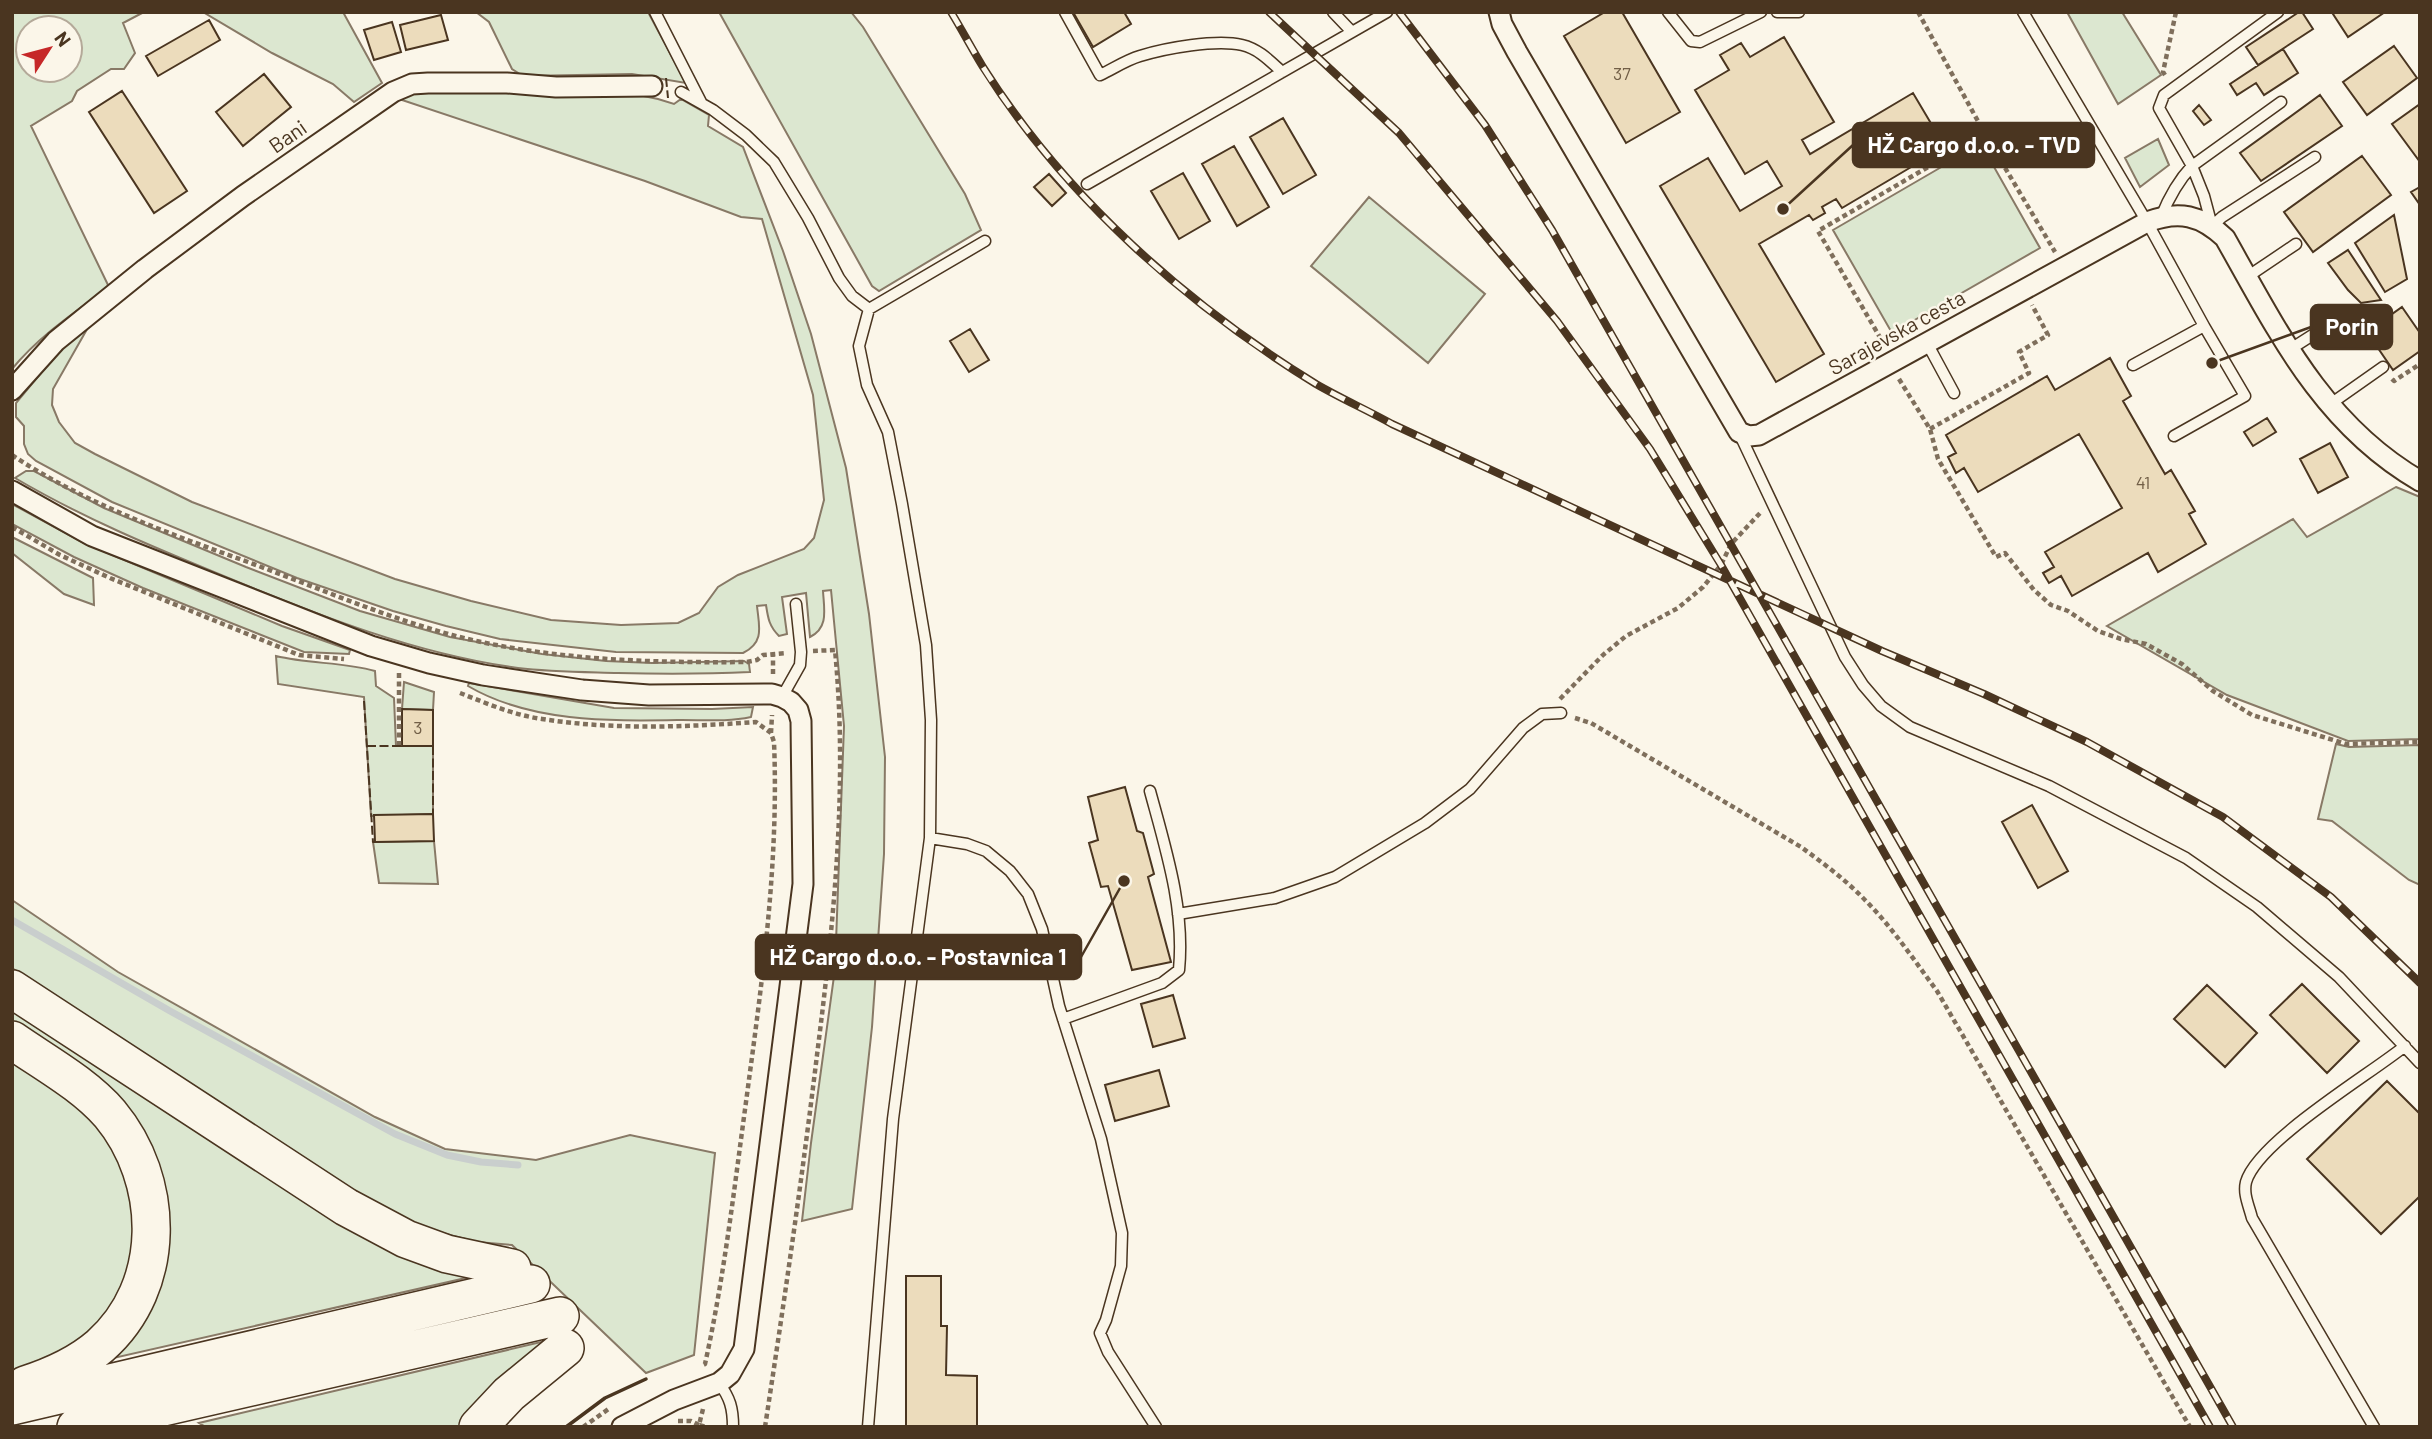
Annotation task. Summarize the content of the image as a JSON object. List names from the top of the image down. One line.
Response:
{"streets":{"street":["Bani","Sarajevska cesta"]},"places":["HŽ Cargo d.o.o. - TVD","Porin","HŽ Cargo d.o.o. - Postavnica 1"],"house_numbers":["37","41","3"],"north":"top right"}
